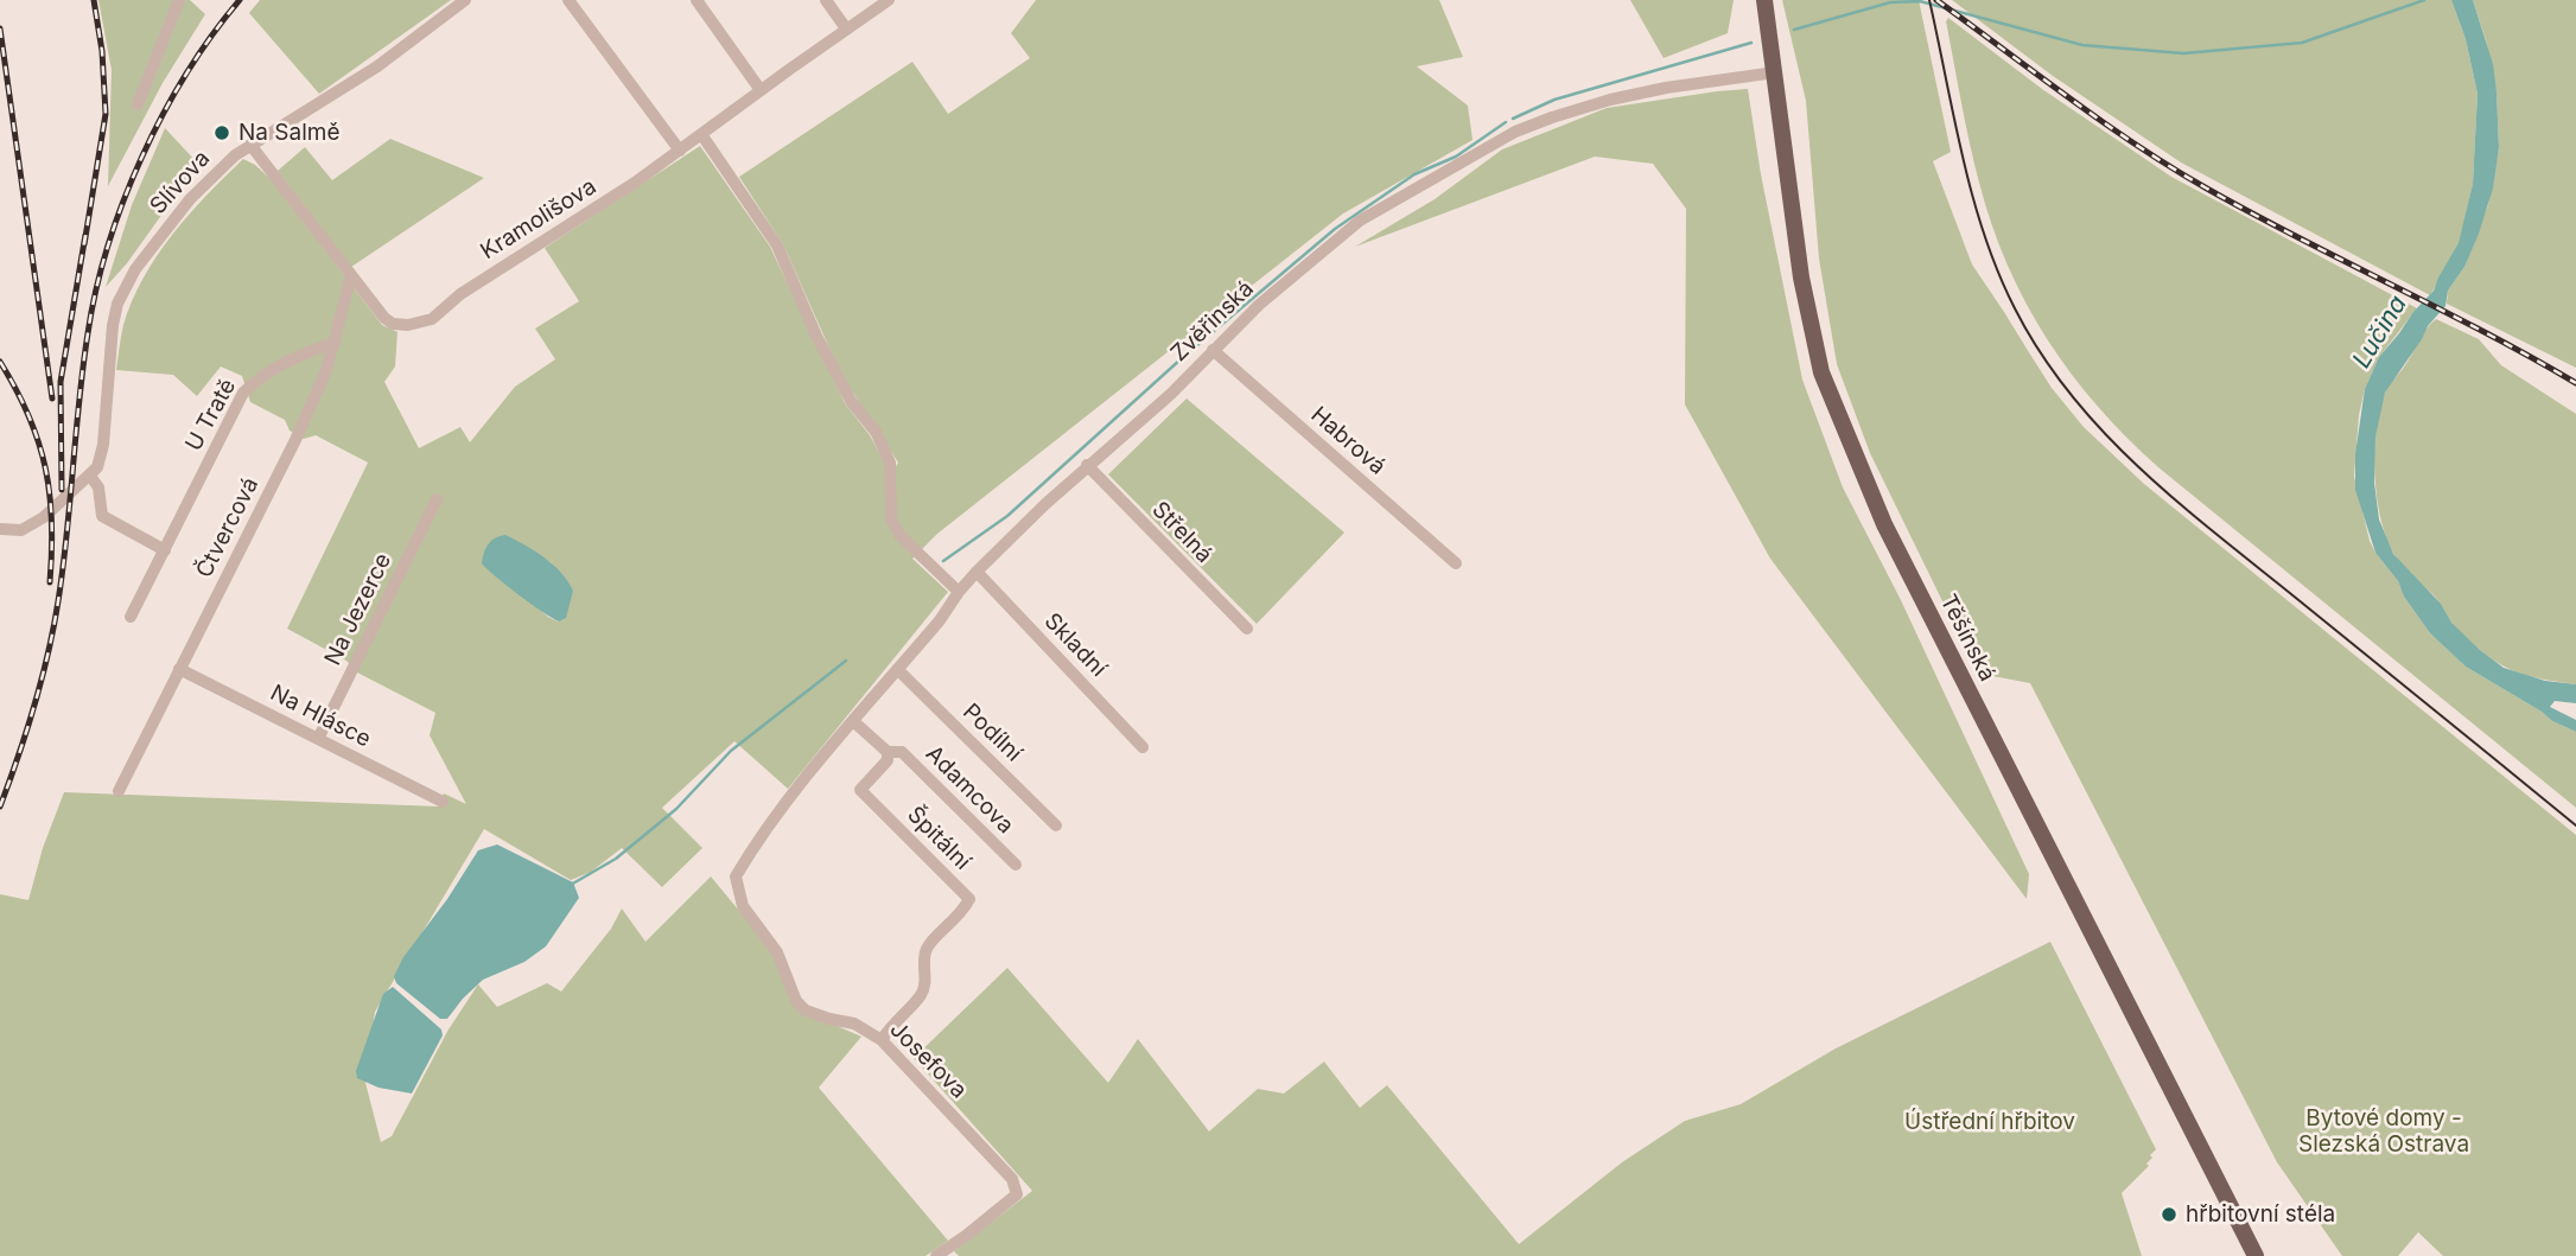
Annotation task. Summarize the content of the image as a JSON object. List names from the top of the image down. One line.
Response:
{"streets":{"main road":["Těšínská"],"street":["Slívova","Kramolišova","Zvěřinská","U Tratě","Habrová","Čtvercová","Střelná","Na Jezerce","Skladní","Na Hlásce","Podílní","Adamcova","Špitální","Josefova"]},"crossings":[["Slívova","Kramolišova"],["Kramolišova","Čtvercová"],["Zvěřinská","Habrová"],["Zvěřinská","Střelná"],["Zvěřinská","Těšínská"],["Zvěřinská","Skladní"],["Zvěřinská","Podílní"],["Zvěřinská","Adamcova"],["Zvěřinská","Josefova"],["U Tratě","Čtvercová"],["Čtvercová","Na Hlásce"],["Na Jezerce","Na Hlásce"],["Adamcova","Špitální"],["Špitální","Josefova"]],"water":["Lučina"],"parks":["Bytové domy - Slezská Ostrava","Ústřední hřbitov"],"places":["Na Salmě","hřbitovní stéla"]}
